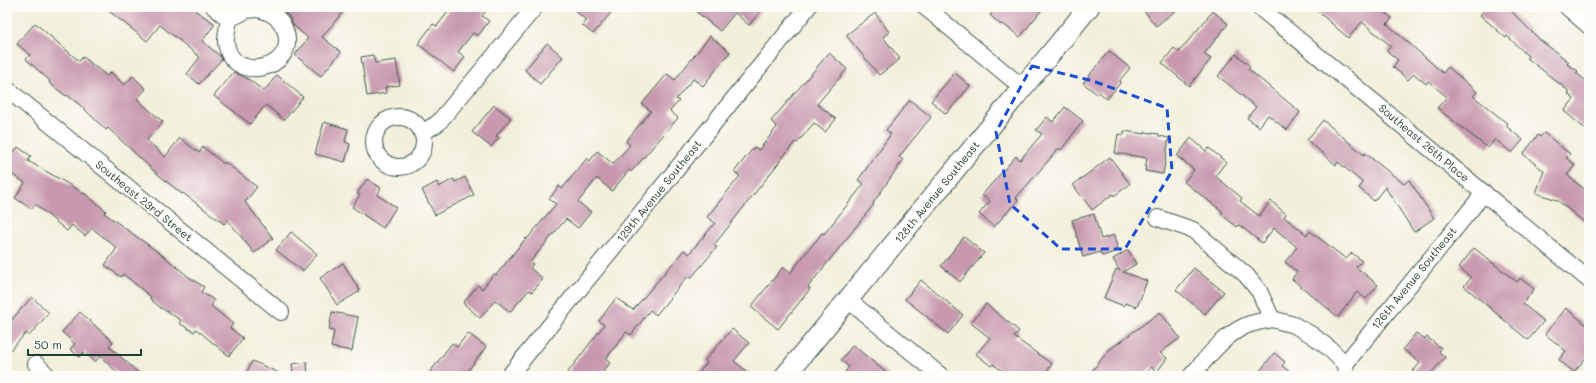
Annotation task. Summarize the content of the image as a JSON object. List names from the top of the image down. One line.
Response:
{"streets":{"street":["Southeast 26th Place","129th Avenue Southeast","128th Avenue Southeast","Southeast 23rd Street","126th Avenue Southeast"]},"crossings":[["Southeast 26th Place","126th Avenue Southeast"]],"scale_bar":"50 m"}
